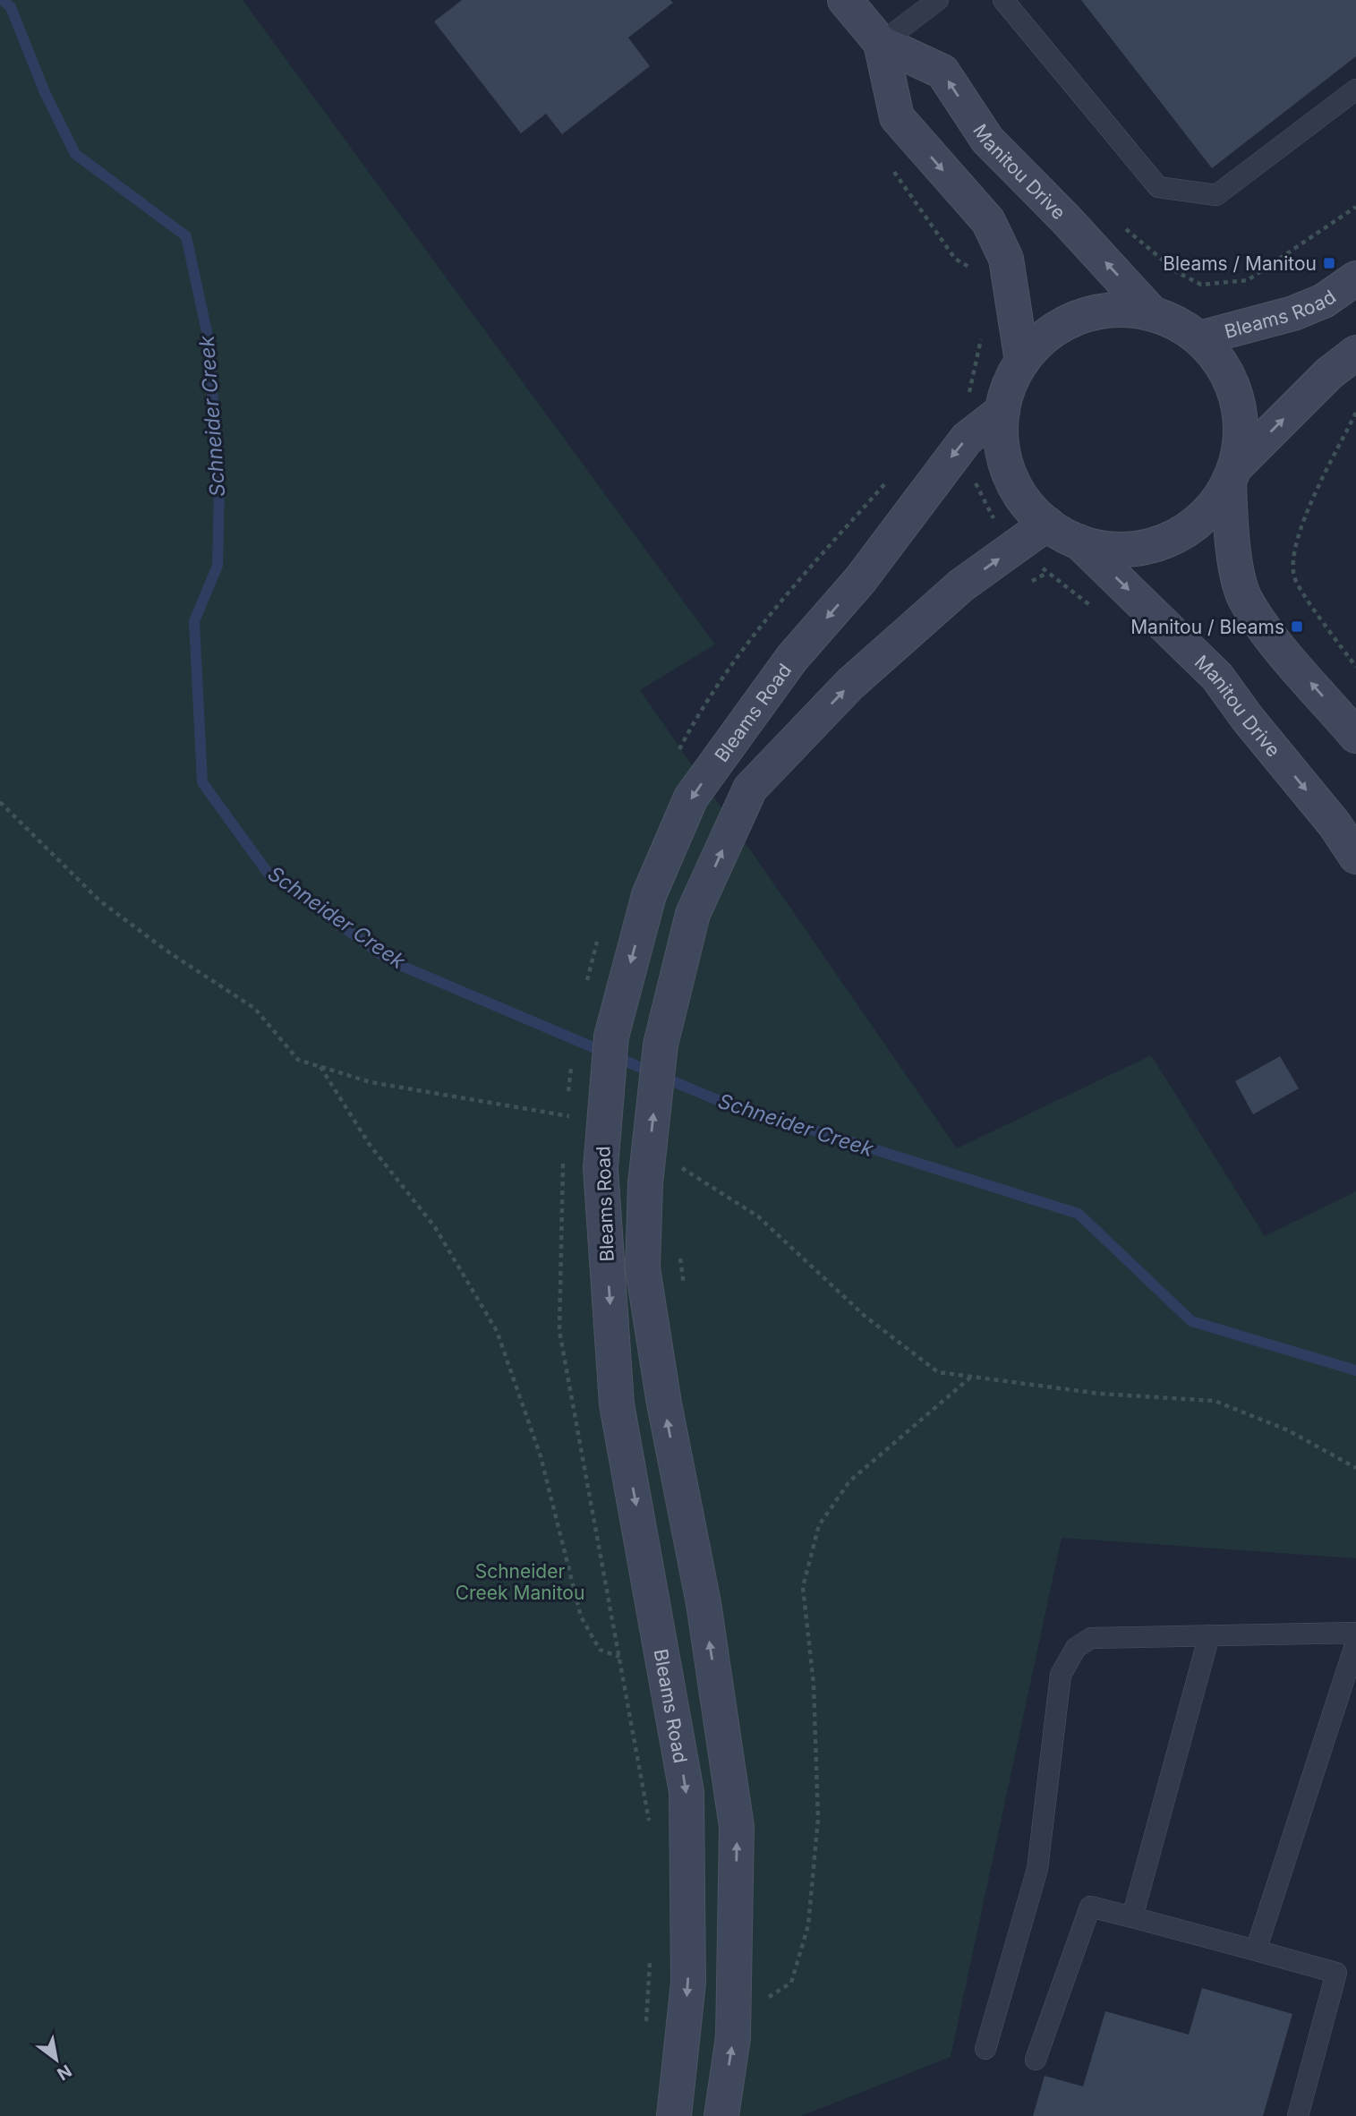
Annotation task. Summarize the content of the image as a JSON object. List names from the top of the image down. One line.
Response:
{"streets":{"main road":["Manitou Drive","Bleams Road"]},"water":["Schneider Creek"],"parks":["Schneider Creek Manitou"],"places":{"transit":["Bleams / Manitou","Manitou / Bleams"]},"north":"bottom right"}
